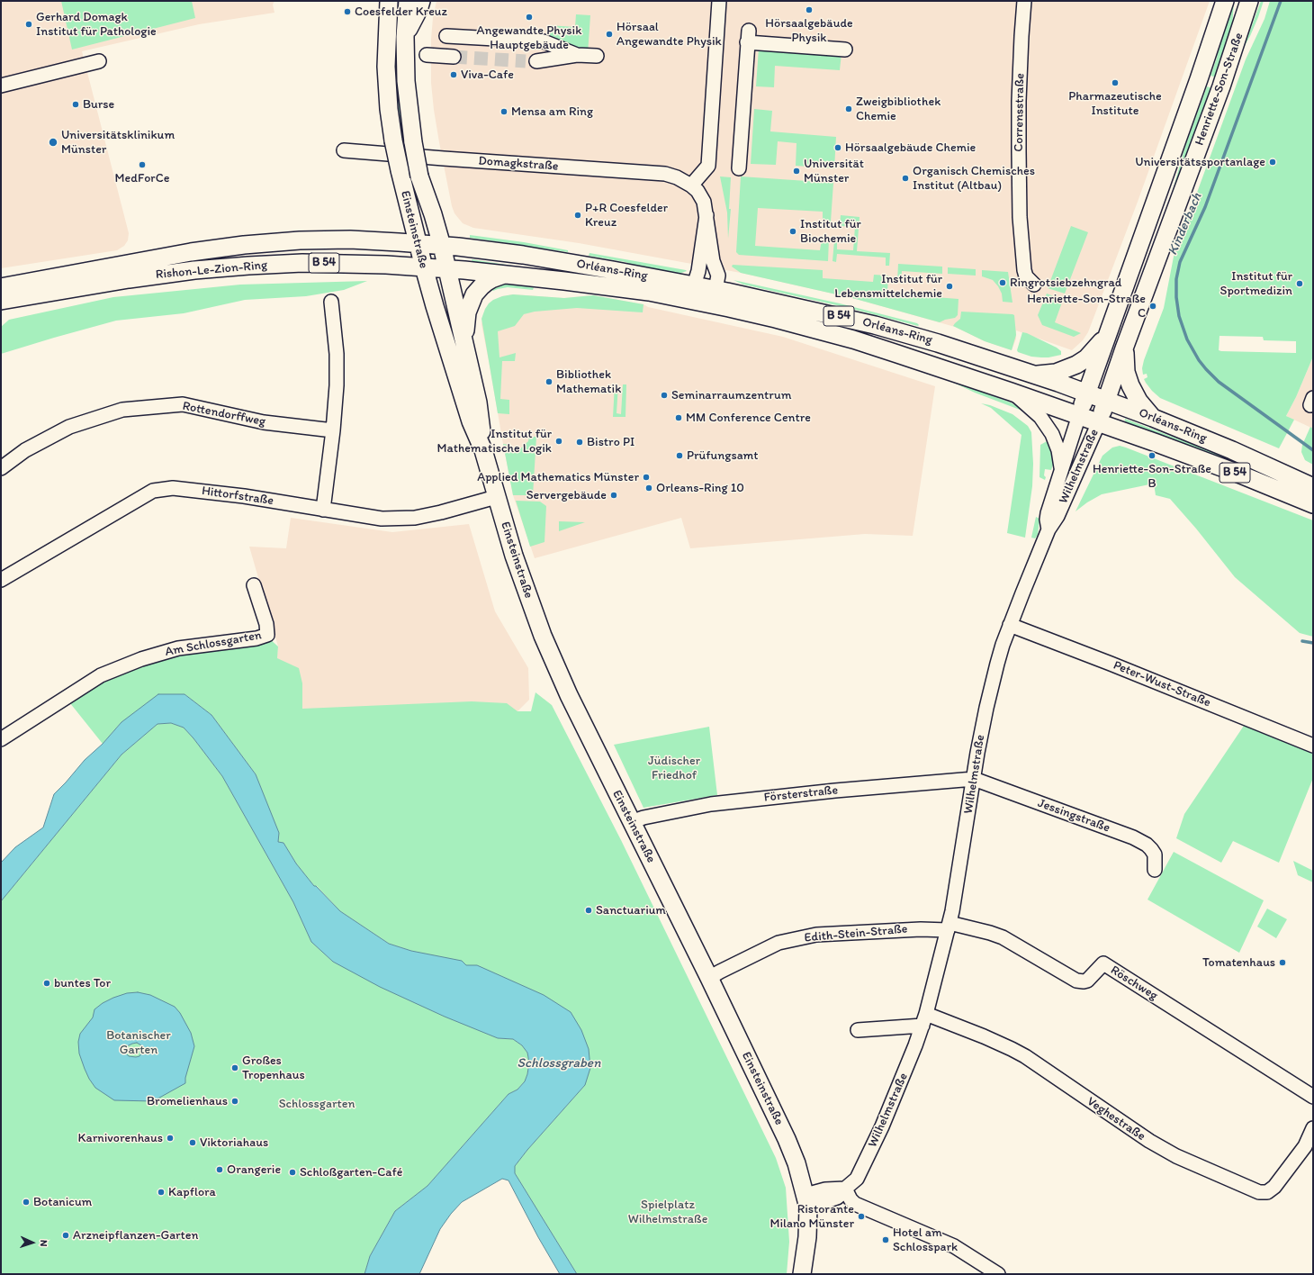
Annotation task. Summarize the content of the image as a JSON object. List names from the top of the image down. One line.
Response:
{"streets":{"main road":["Henriette-Son-Straße","Einsteinstraße","B 54","Rishon-Le-Zion-Ring","Orléans-Ring","Wilhelmstraße"],"street":["Corrensstraße","Domagkstraße","Rottendorffweg","Hittorfstraße","Am Schlossgarten","Peter-Wust-Straße","Försterstraße","Jessingstraße","Edith-Stein-Straße","Röschweg","Veghestraße"]},"crossings":[["Henriette-Son-Straße","Orléans-Ring"],["Henriette-Son-Straße","Wilhelmstraße"],["Einsteinstraße","Rishon-Le-Zion-Ring"],["Einsteinstraße","Orléans-Ring"],["Einsteinstraße","Wilhelmstraße"],["Einsteinstraße","Hittorfstraße"],["Einsteinstraße","Försterstraße"],["Einsteinstraße","Edith-Stein-Straße"],["Rishon-Le-Zion-Ring","Orléans-Ring"],["Orléans-Ring","Wilhelmstraße"],["Wilhelmstraße","Peter-Wust-Straße"],["Wilhelmstraße","Försterstraße"],["Wilhelmstraße","Jessingstraße"],["Wilhelmstraße","Edith-Stein-Straße"],["Wilhelmstraße","Röschweg"],["Wilhelmstraße","Veghestraße"],["Försterstraße","Jessingstraße"],["Edith-Stein-Straße","Röschweg"]],"water":["Kinderbach","Schlossgraben"],"parks":["Jüdischer Friedhof","Botanischer Garten","Schlossgarten","Spielplatz Wilhelmstraße"],"places":["Hörsaalgebäude Physik","Coesfelder Kreuz","Angewandte Physik Hauptgebäude","Gerhard Domagk Institut für Pathologie","Hörsaal Angewandte Physik","Viva-Cafe","Pharmazeutische Institute","Burse","Zweigbibliothek Chemie","Mensa am Ring","Universitätsklinikum Münster","Hörsaalgebäude Chemie","Universitätssportanlage","MedForCe","Universität Münster","Organisch Chemisches Institut (Altbau)","P+R Coesfelder Kreuz","Institut für Biochemie","Ringrotsiebzehngrad","Institut für Sportmedizin","Institut für Lebensmittelchemie","Henriette-Son-Straße C","Bibliothek Mathematik","Seminarraumzentrum","MM Conference Centre","Institut für Mathematische Logik","Bistro PI","Prüfungsamt","Henriette-Son-Straße B","Applied Mathematics Münster","Orleans-Ring 10","Servergebäude","Sanctuarium","Tomatenhaus","buntes Tor","Großes Tropenhaus","Bromelienhaus","Karnivorenhaus","Viktoriahaus","Orangerie","Schloßgarten-Café","Kapflora","Botanicum","Ristorante Milano Münster","Arzneipflanzen-Garten","Hotel am Schlosspark"],"north":"right"}
